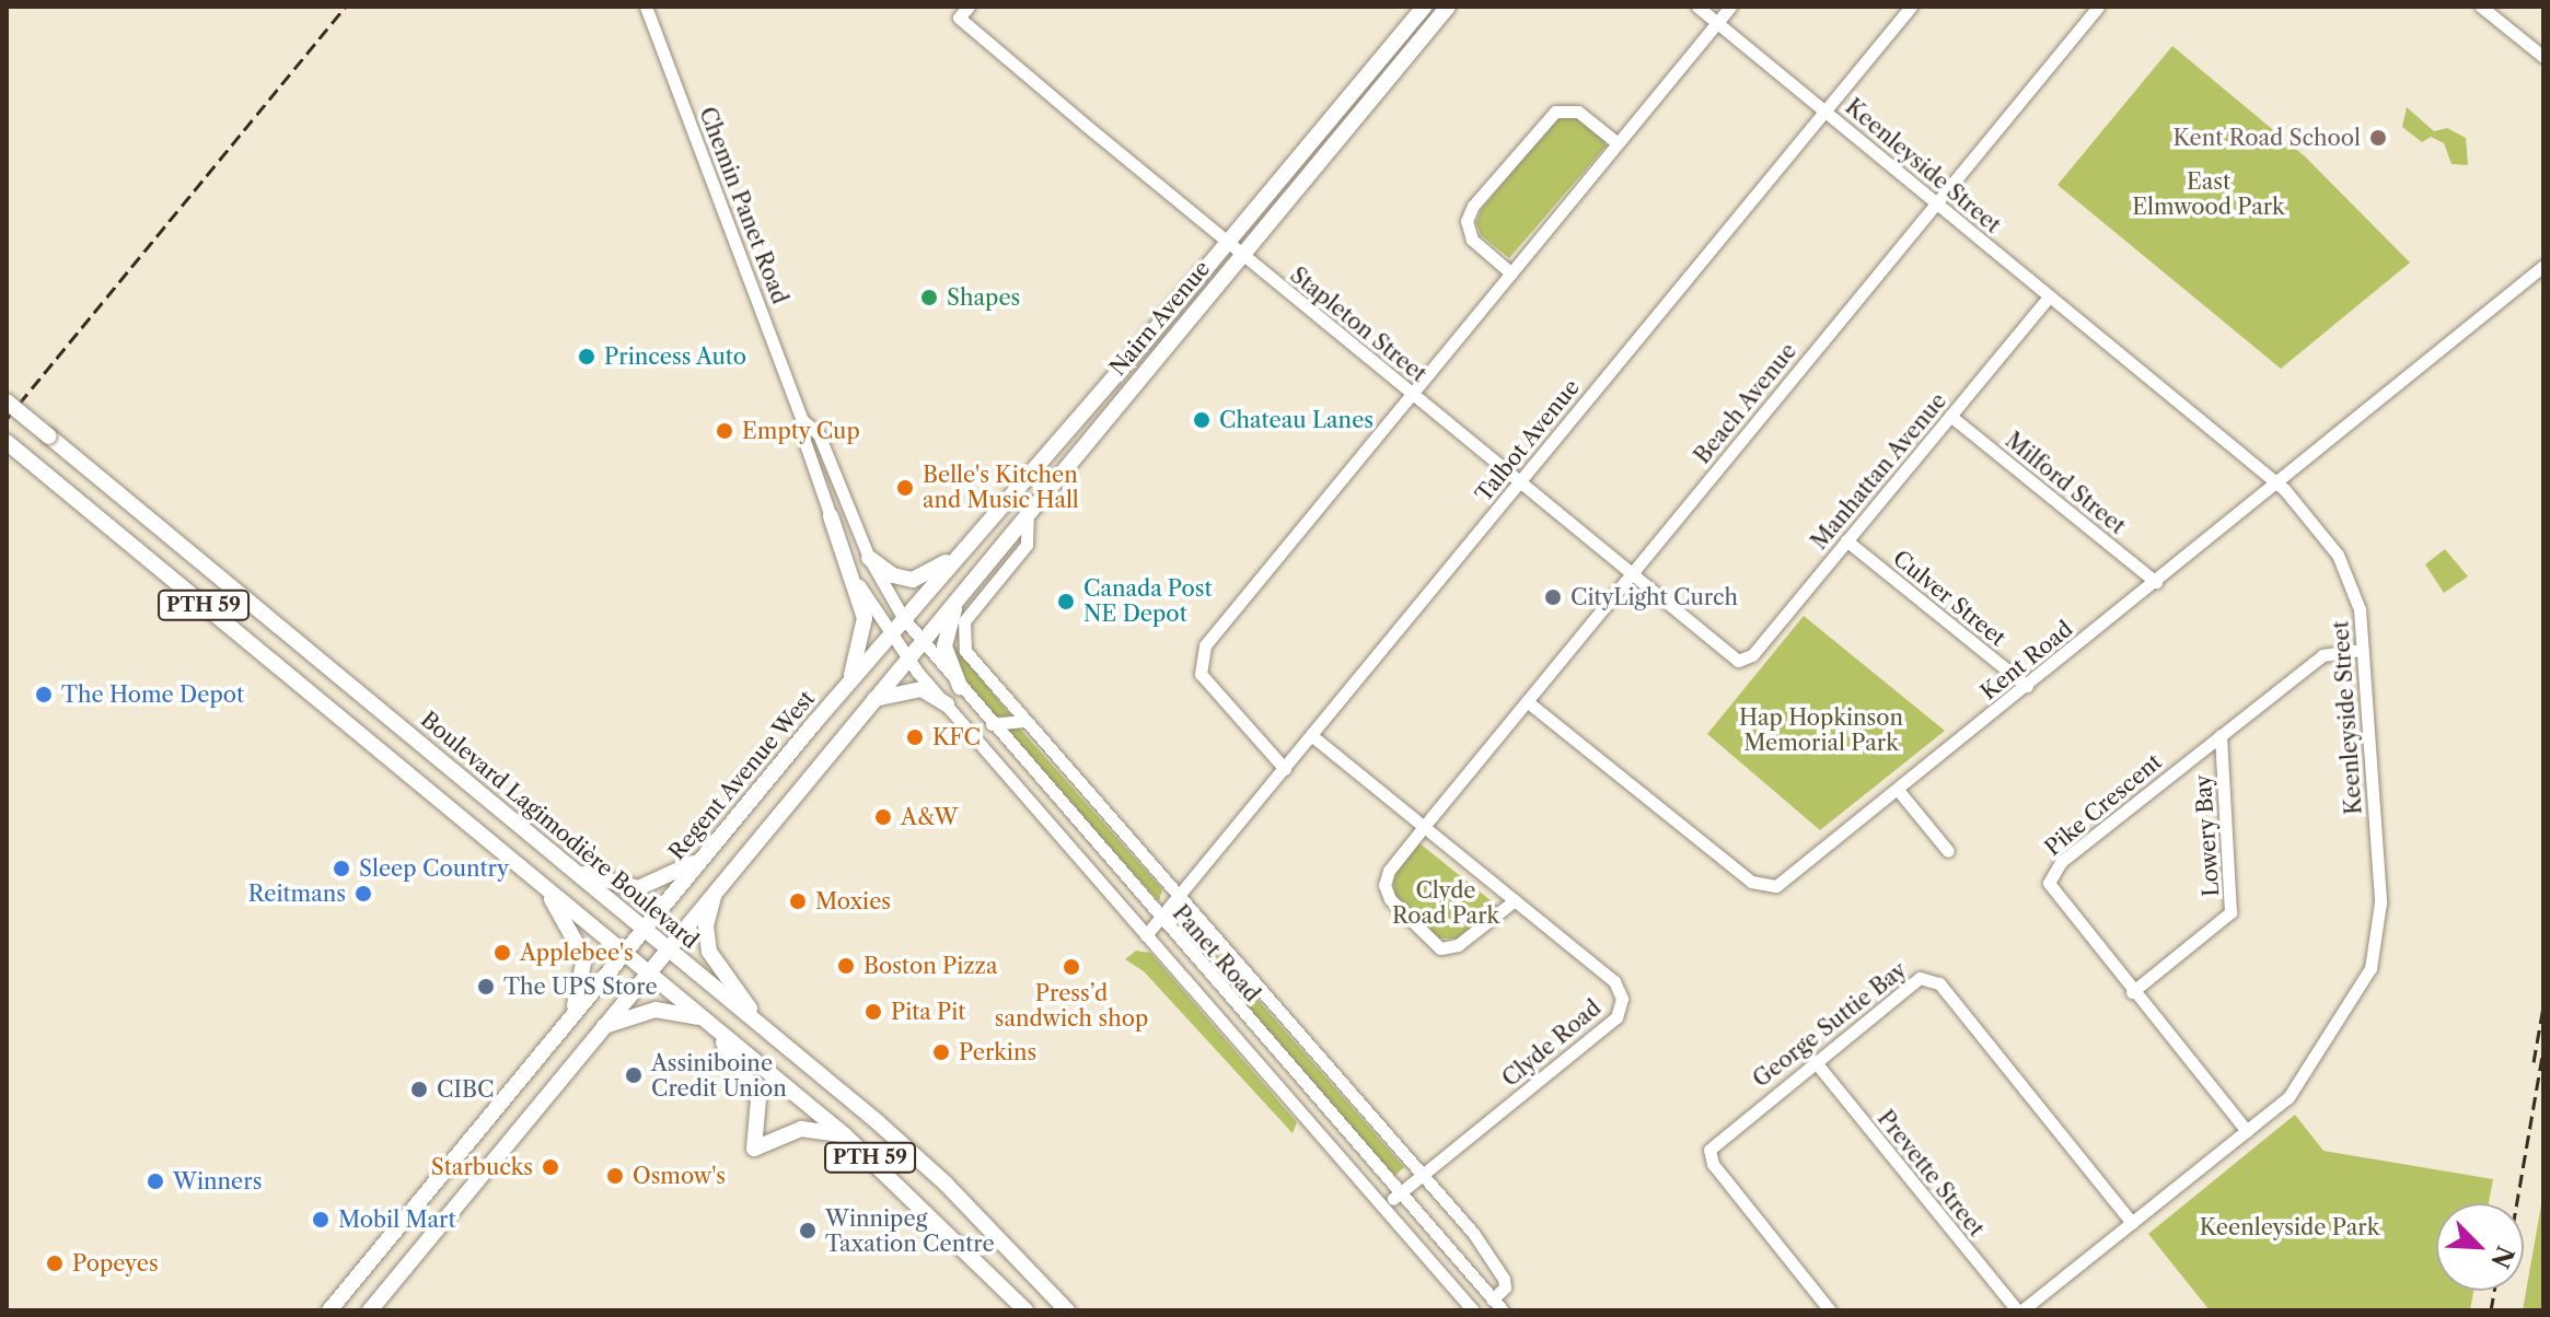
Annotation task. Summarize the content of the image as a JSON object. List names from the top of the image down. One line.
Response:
{"streets":{"main road":["Nairn Avenue","PTH 59","Regent Avenue West","Boulevard Lagimodière Boulevard"],"street":["Keenleyside Street","Chemin Panet Road","Stapleton Street","Beach Avenue","Talbot Avenue","Manhattan Avenue","Milford Street","Culver Street","Kent Road","Pike Crescent","Lowery Bay","Panet Road","George Suttie Bay","Clyde Road","Prevette Street"]},"crossings":[["Keenleyside Street","Beach Avenue"],["Keenleyside Street","Talbot Avenue"],["Keenleyside Street","Manhattan Avenue"],["Keenleyside Street","Kent Road"],["Keenleyside Street","Pike Crescent"],["Keenleyside Street","George Suttie Bay"],["Keenleyside Street","Prevette Street"],["Chemin Panet Road","Nairn Avenue"],["Chemin Panet Road","Regent Avenue West"],["Chemin Panet Road","Panet Road"],["Nairn Avenue","Stapleton Street"],["Nairn Avenue","Regent Avenue West"],["Nairn Avenue","Panet Road"],["Stapleton Street","Beach Avenue"],["Stapleton Street","Talbot Avenue"],["Stapleton Street","Manhattan Avenue"],["Beach Avenue","Kent Road"],["Beach Avenue","Clyde Road"],["Talbot Avenue","Panet Road"],["Talbot Avenue","Clyde Road"],["Manhattan Avenue","Milford Street"],["Manhattan Avenue","Culver Street"],["Milford Street","Kent Road"],["Culver Street","Kent Road"],["PTH 59","Regent Avenue West"],["Regent Avenue West","Boulevard Lagimodière Boulevard"],["Regent Avenue West","Panet Road"],["Pike Crescent","Lowery Bay"],["Panet Road","Clyde Road"],["George Suttie Bay","Prevette Street"]],"parks":["East Elmwood Park","Hap Hopkinson Memorial Park","Clyde Road Park","Keenleyside Park"],"places":["Kent Road School","Shapes","Princess Auto","Chateau Lanes","Empty Cup","Belle's Kitchen and Music Hall","CityLight Curch","Canada Post NE Depot","The Home Depot","KFC","A&W","Sleep Country","Reitmans","Moxies","Applebee's","Boston Pizza","Press’d sandwich shop","The UPS Store","Pita Pit","Perkins","Assiniboine Credit Union","CIBC","Starbucks","Osmow's","Winners","Mobil Mart","Winnipeg Taxation Centre","Popeyes"],"north":"bottom right"}
